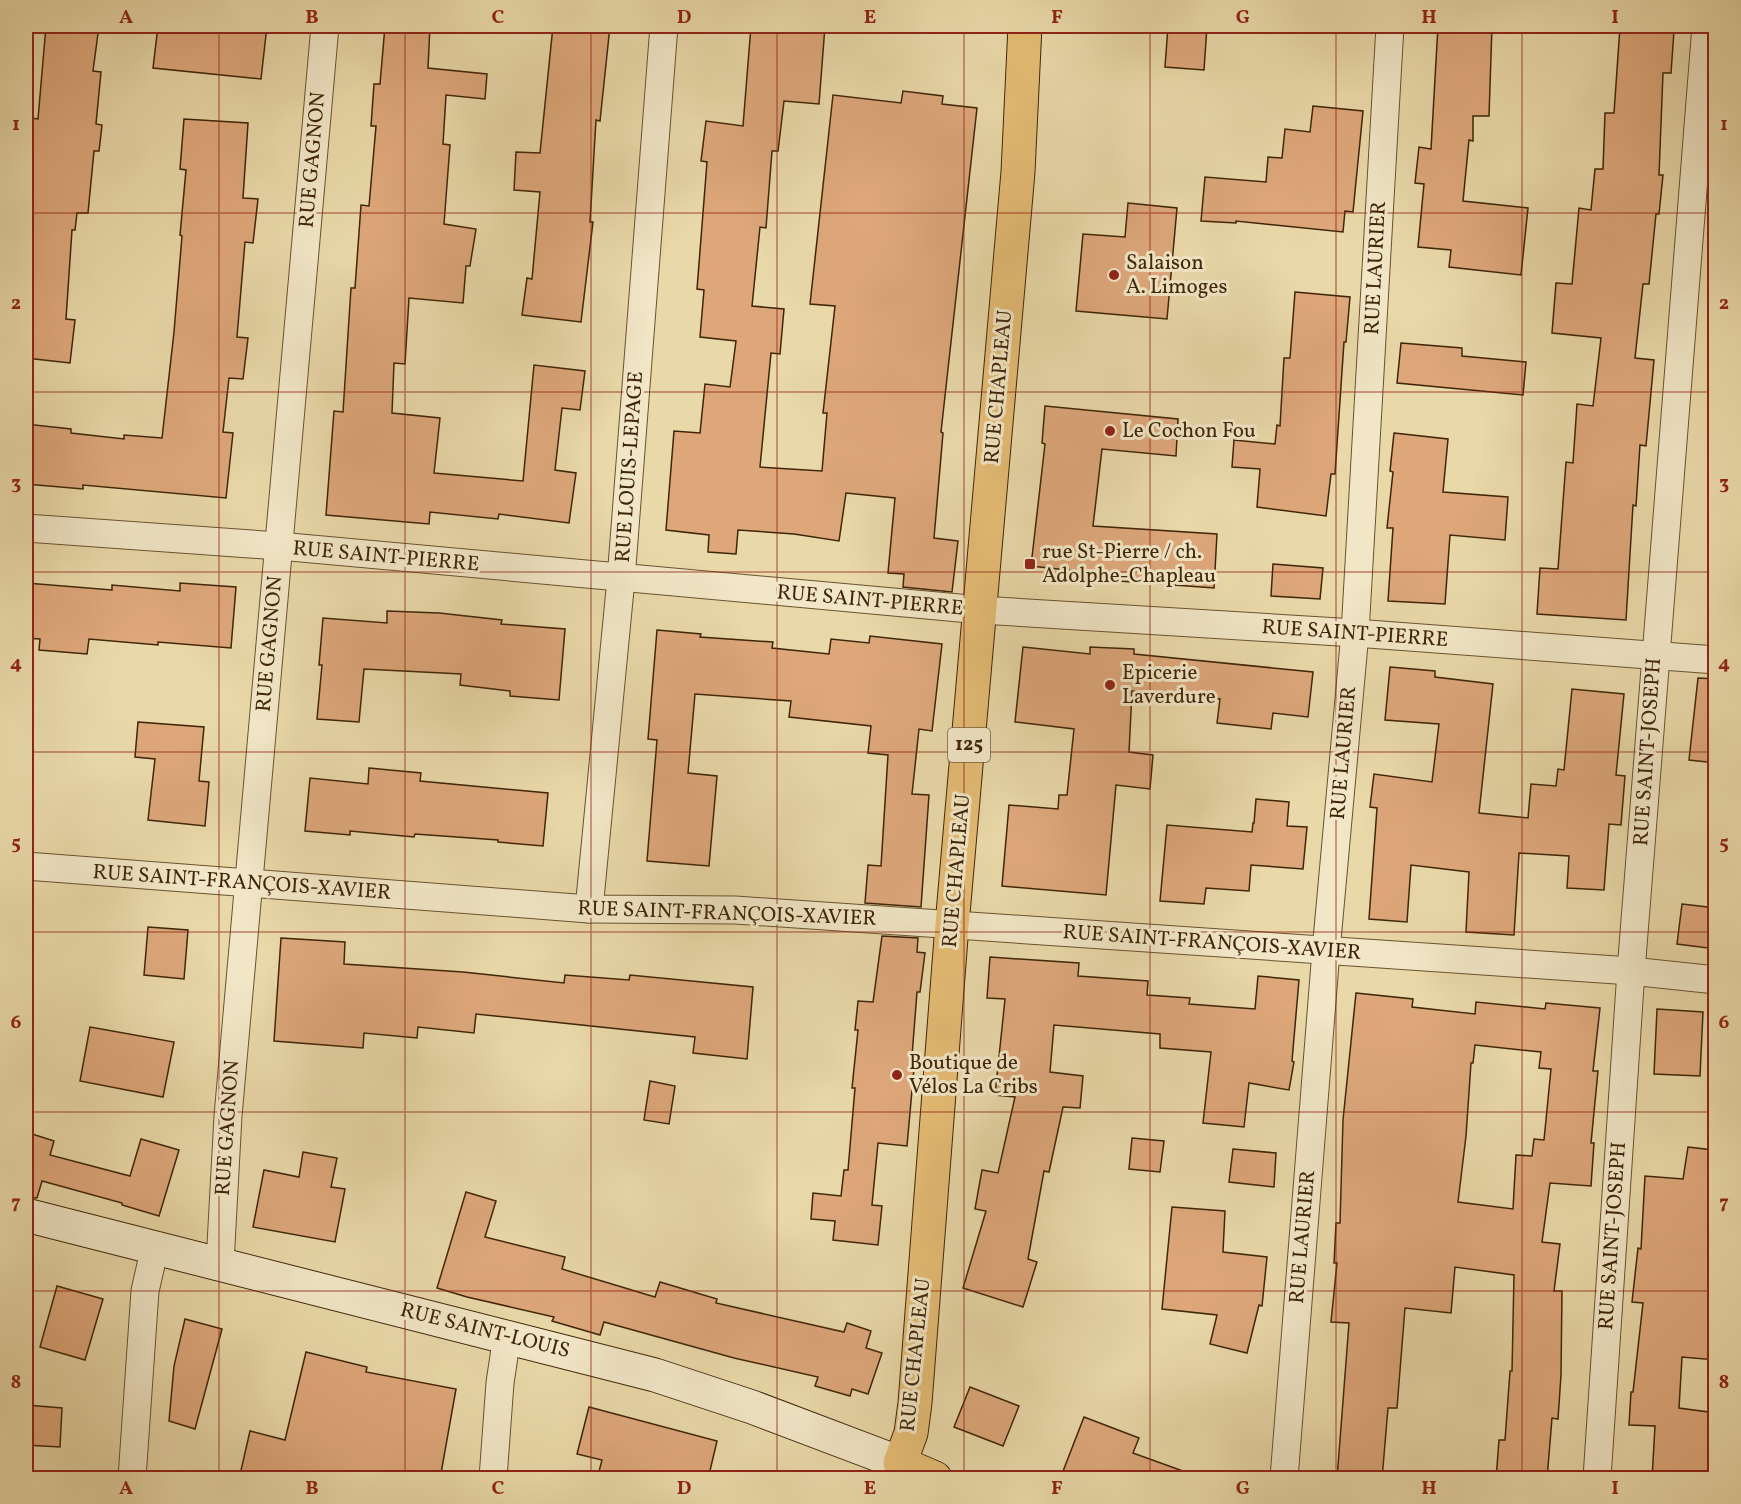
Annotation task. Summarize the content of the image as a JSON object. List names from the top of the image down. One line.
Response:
{"streets":{"main road":["RUE CHAPLEAU","125","RUE SAINT-LOUIS"],"street":["RUE GAGNON","RUE LAURIER","RUE LOUIS-LEPAGE","RUE SAINT-PIERRE","RUE SAINT-JOSEPH","RUE SAINT-FRANÇOIS-XAVIER"]},"crossings":[["RUE GAGNON","RUE SAINT-PIERRE"],["RUE GAGNON","RUE SAINT-FRANÇOIS-XAVIER"],["RUE GAGNON","RUE SAINT-LOUIS"],["RUE LAURIER","RUE SAINT-PIERRE"],["RUE LAURIER","RUE SAINT-FRANÇOIS-XAVIER"],["RUE CHAPLEAU","RUE SAINT-PIERRE"],["RUE CHAPLEAU","RUE SAINT-FRANÇOIS-XAVIER"],["RUE CHAPLEAU","RUE SAINT-LOUIS"],["RUE LOUIS-LEPAGE","RUE SAINT-PIERRE"],["RUE LOUIS-LEPAGE","RUE SAINT-FRANÇOIS-XAVIER"],["RUE SAINT-PIERRE","RUE SAINT-JOSEPH"],["RUE SAINT-JOSEPH","RUE SAINT-FRANÇOIS-XAVIER"]],"places":{"other":["Salaison A. Limoges","Le Cochon Fou","Epicerie Laverdure","Boutique de Vélos La Cribs"],"transit":["rue St-Pierre / ch. Adolphe-Chapleau"]},"grid":{"columns":["A","B","C","D","E","F","G","H","I"],"rows":["1","2","3","4","5","6","7","8"]}}
